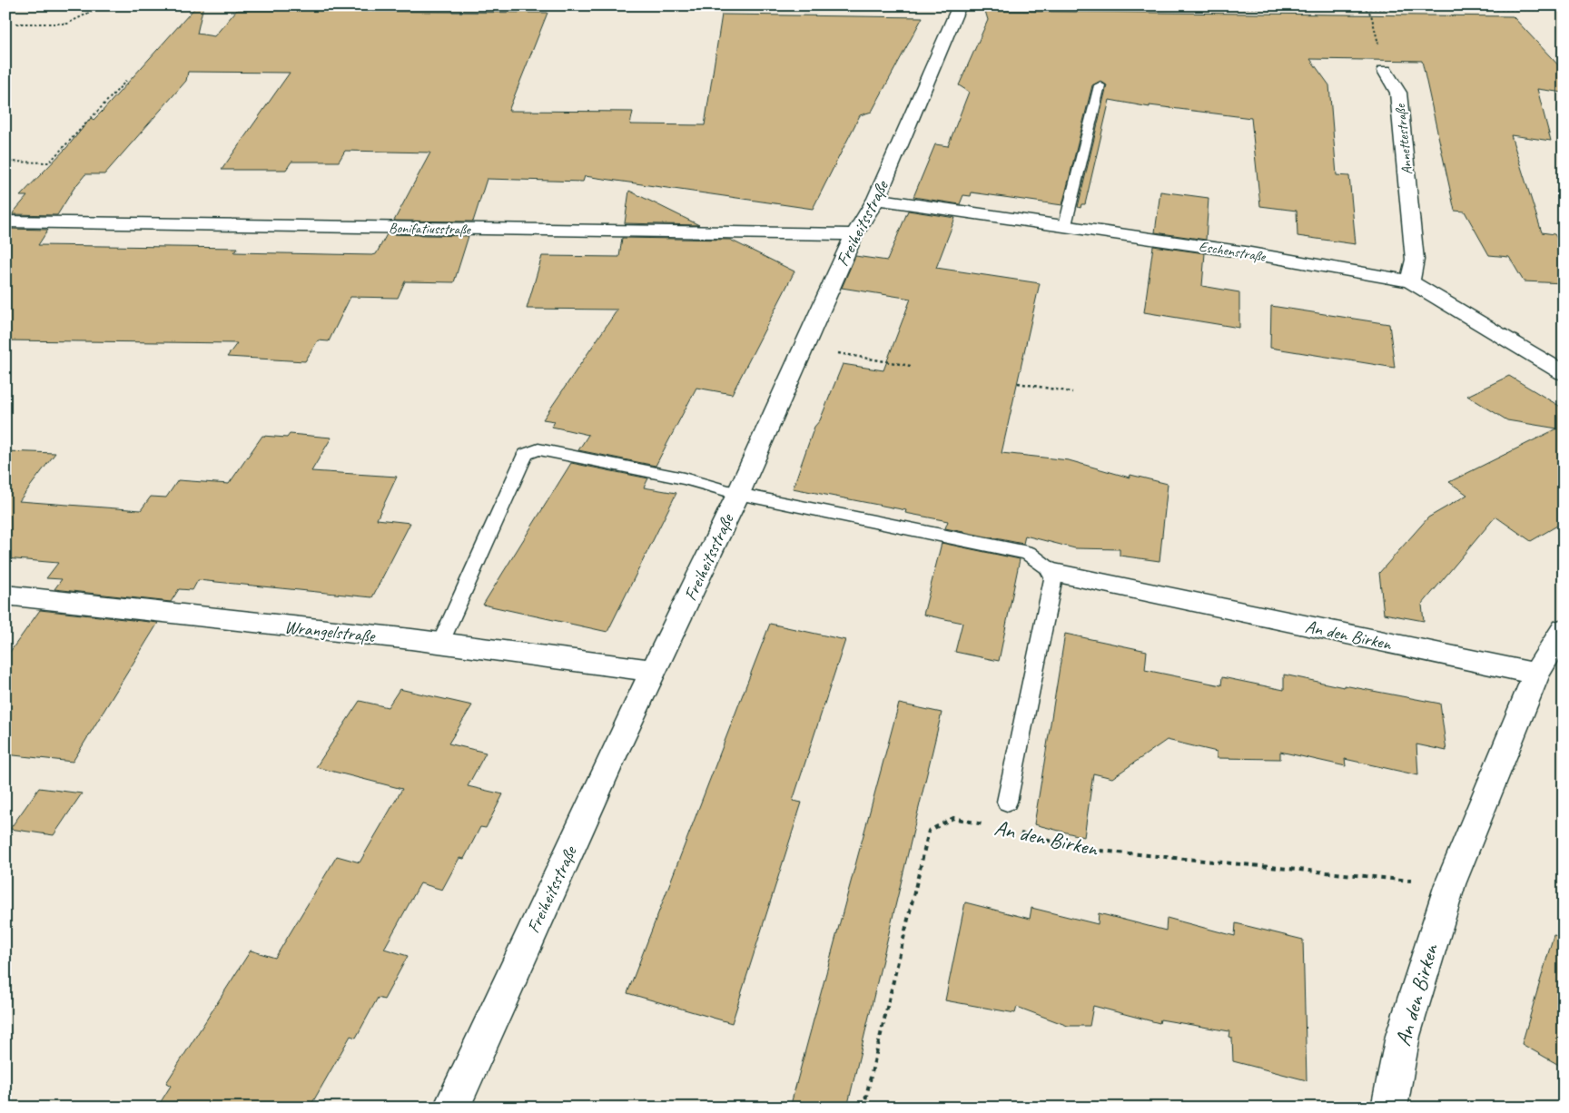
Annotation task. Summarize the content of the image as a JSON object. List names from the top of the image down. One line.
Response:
{"streets":{"street":["Annettestraße","Freiheitsstraße","Bonifatiusstraße","Eschenstraße","Wrangelstraße","An den Birken"]},"crossings":[["Annettestraße","Eschenstraße"],["Freiheitsstraße","Bonifatiusstraße"],["Freiheitsstraße","Eschenstraße"],["Freiheitsstraße","Wrangelstraße"]]}
